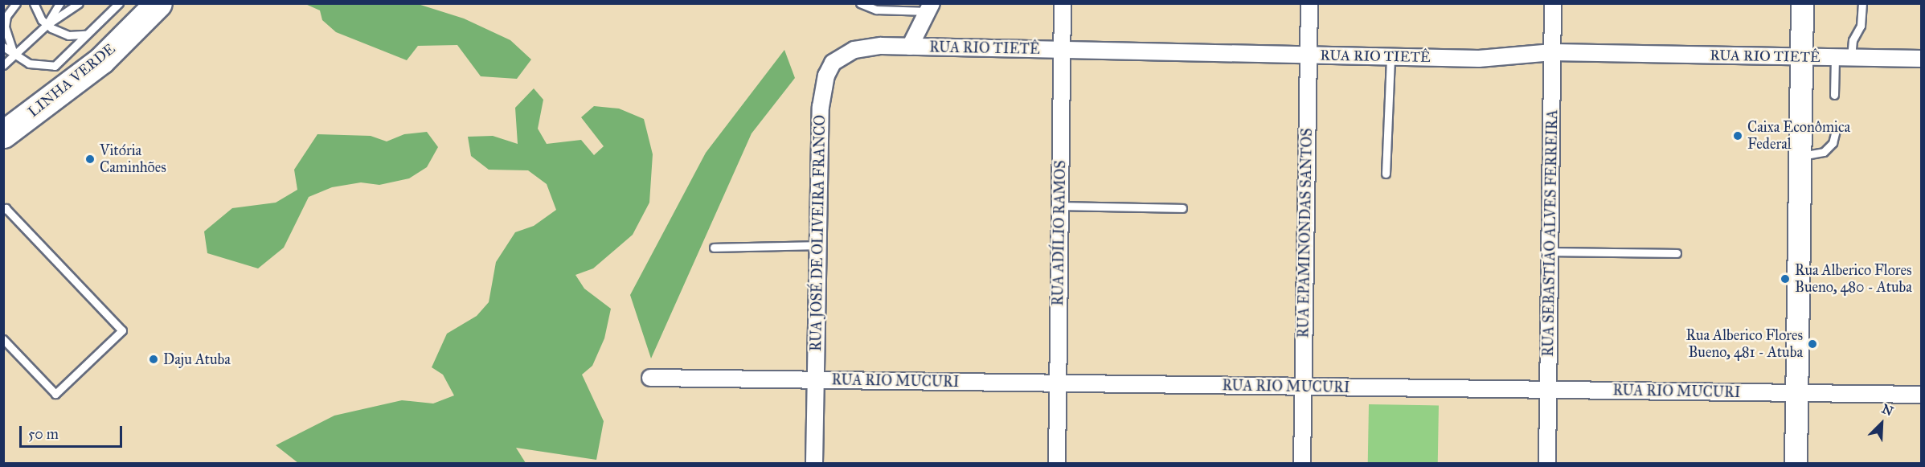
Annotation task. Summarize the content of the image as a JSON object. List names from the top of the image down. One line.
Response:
{"streets":{"highway":["LINHA VERDE"],"street":["RUA RIO TIETÊ","RUA JOSÉ DE OLIVEIRA FRANCO","RUA ADÍLIO RAMOS","RUA EPAMINONDAS SANTOS","RUA SEBASTIÃO ALVES FERREIRA","RUA RIO MUCURI"]},"crossings":[["RUA RIO TIETÊ","RUA JOSÉ DE OLIVEIRA FRANCO"],["RUA RIO TIETÊ","RUA ADÍLIO RAMOS"],["RUA RIO TIETÊ","RUA EPAMINONDAS SANTOS"],["RUA RIO TIETÊ","RUA SEBASTIÃO ALVES FERREIRA"],["RUA JOSÉ DE OLIVEIRA FRANCO","RUA RIO MUCURI"],["RUA ADÍLIO RAMOS","RUA RIO MUCURI"],["RUA EPAMINONDAS SANTOS","RUA RIO MUCURI"],["RUA SEBASTIÃO ALVES FERREIRA","RUA RIO MUCURI"]],"places":["Caixa Econômica Federal","Vitória Caminhões","Rua Alberico Flores Bueno, 480 - Atuba","Rua Alberico Flores Bueno, 481 - Atuba","Daju Atuba"],"scale_bar":"50 m","north":"top right"}
